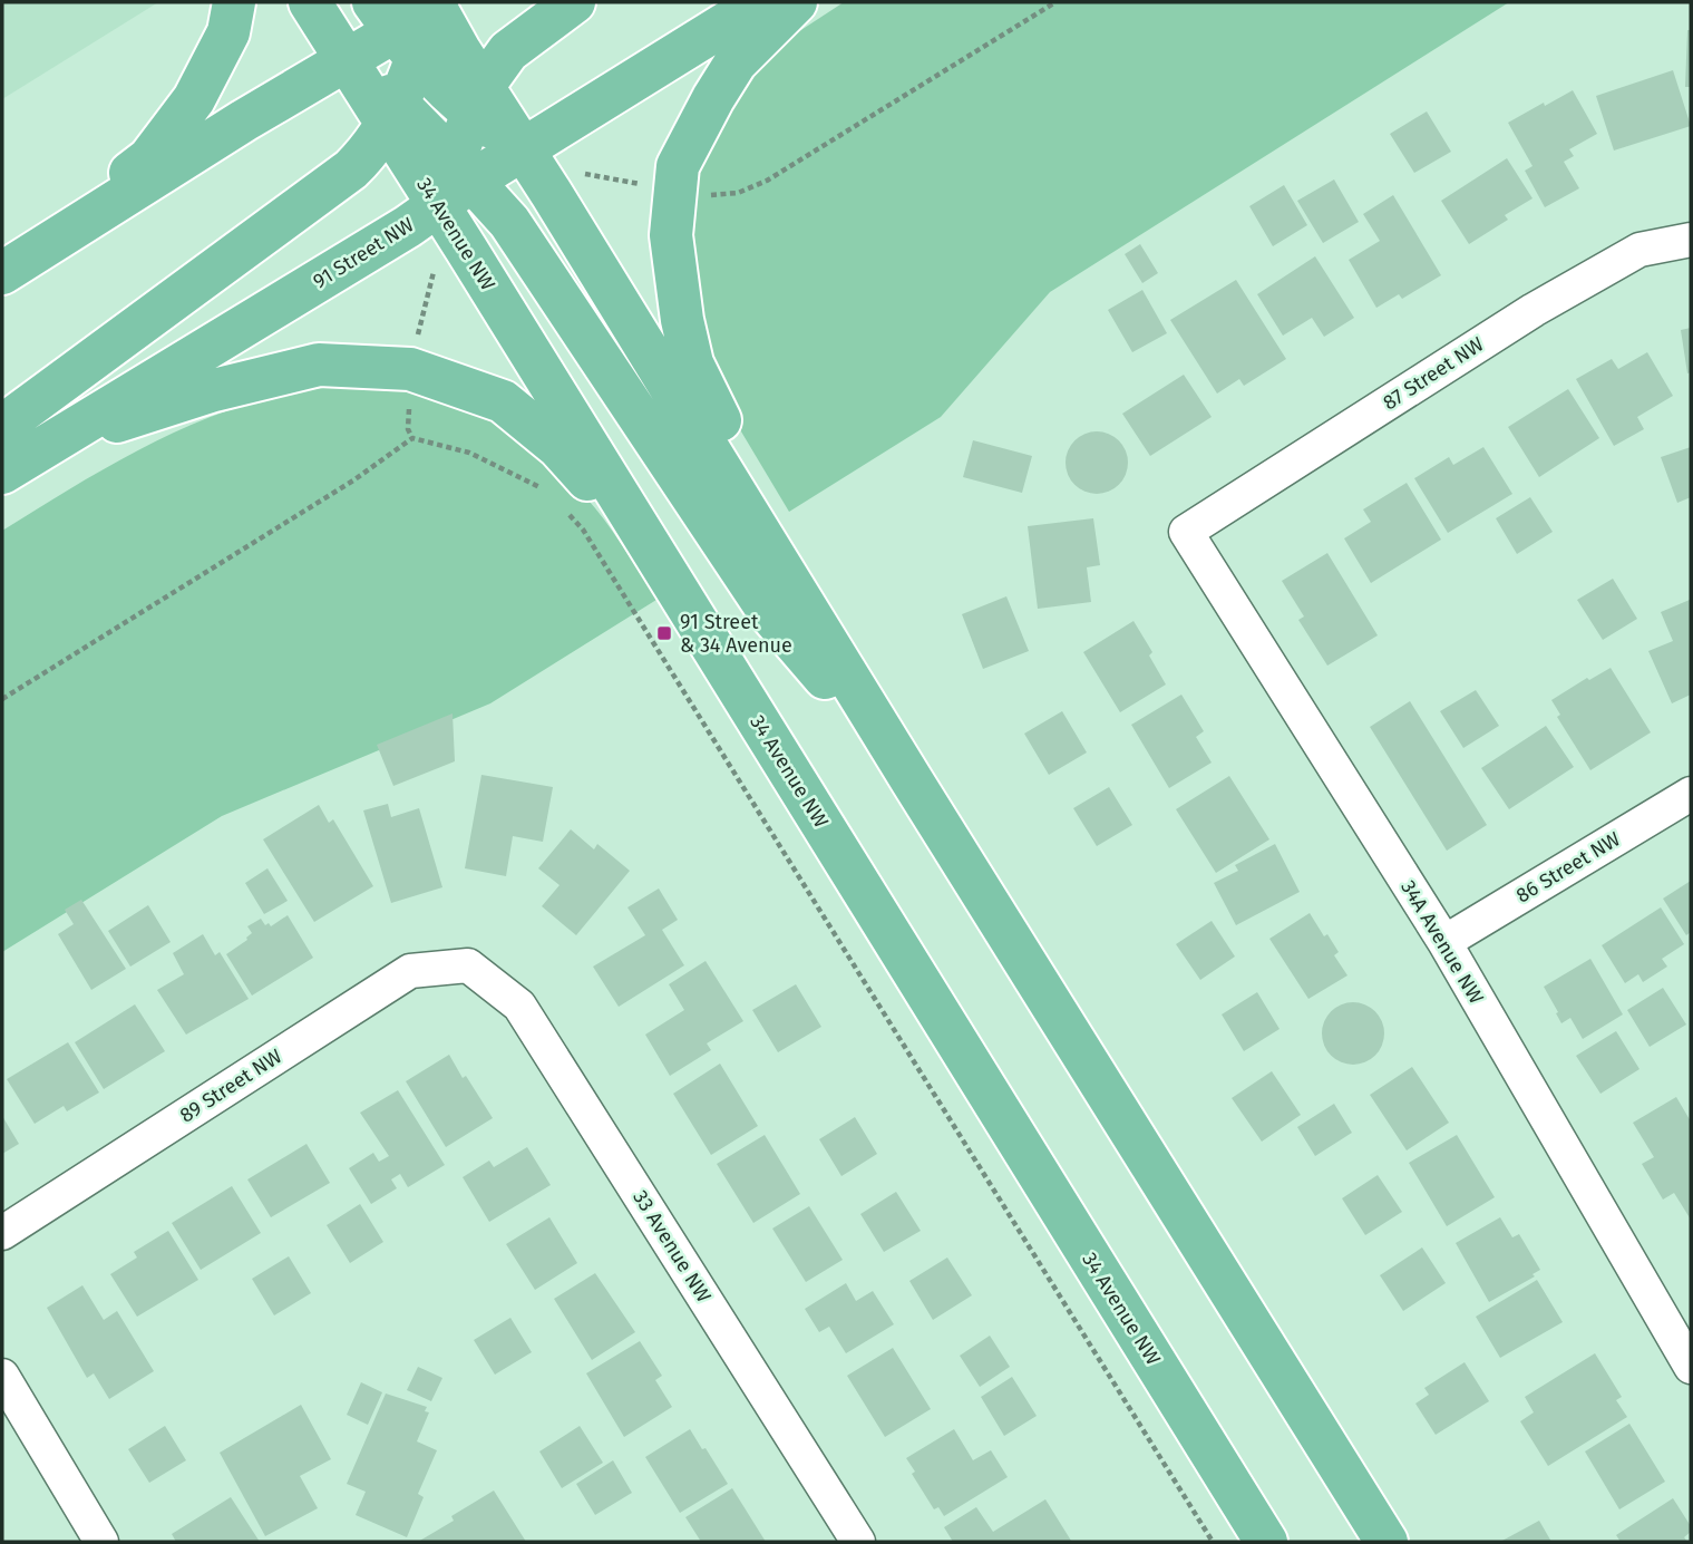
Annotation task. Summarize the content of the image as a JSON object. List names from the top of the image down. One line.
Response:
{"streets":{"main road":["34 Avenue NW","91 Street NW"],"street":["87 Street NW","86 Street NW","34A Avenue NW","89 Street NW","33 Avenue NW"]},"crossings":[["34 Avenue NW","91 Street NW"],["87 Street NW","34A Avenue NW"],["86 Street NW","34A Avenue NW"],["89 Street NW","33 Avenue NW"]],"places":{"transit":["91 Street & 34 Avenue"]}}
